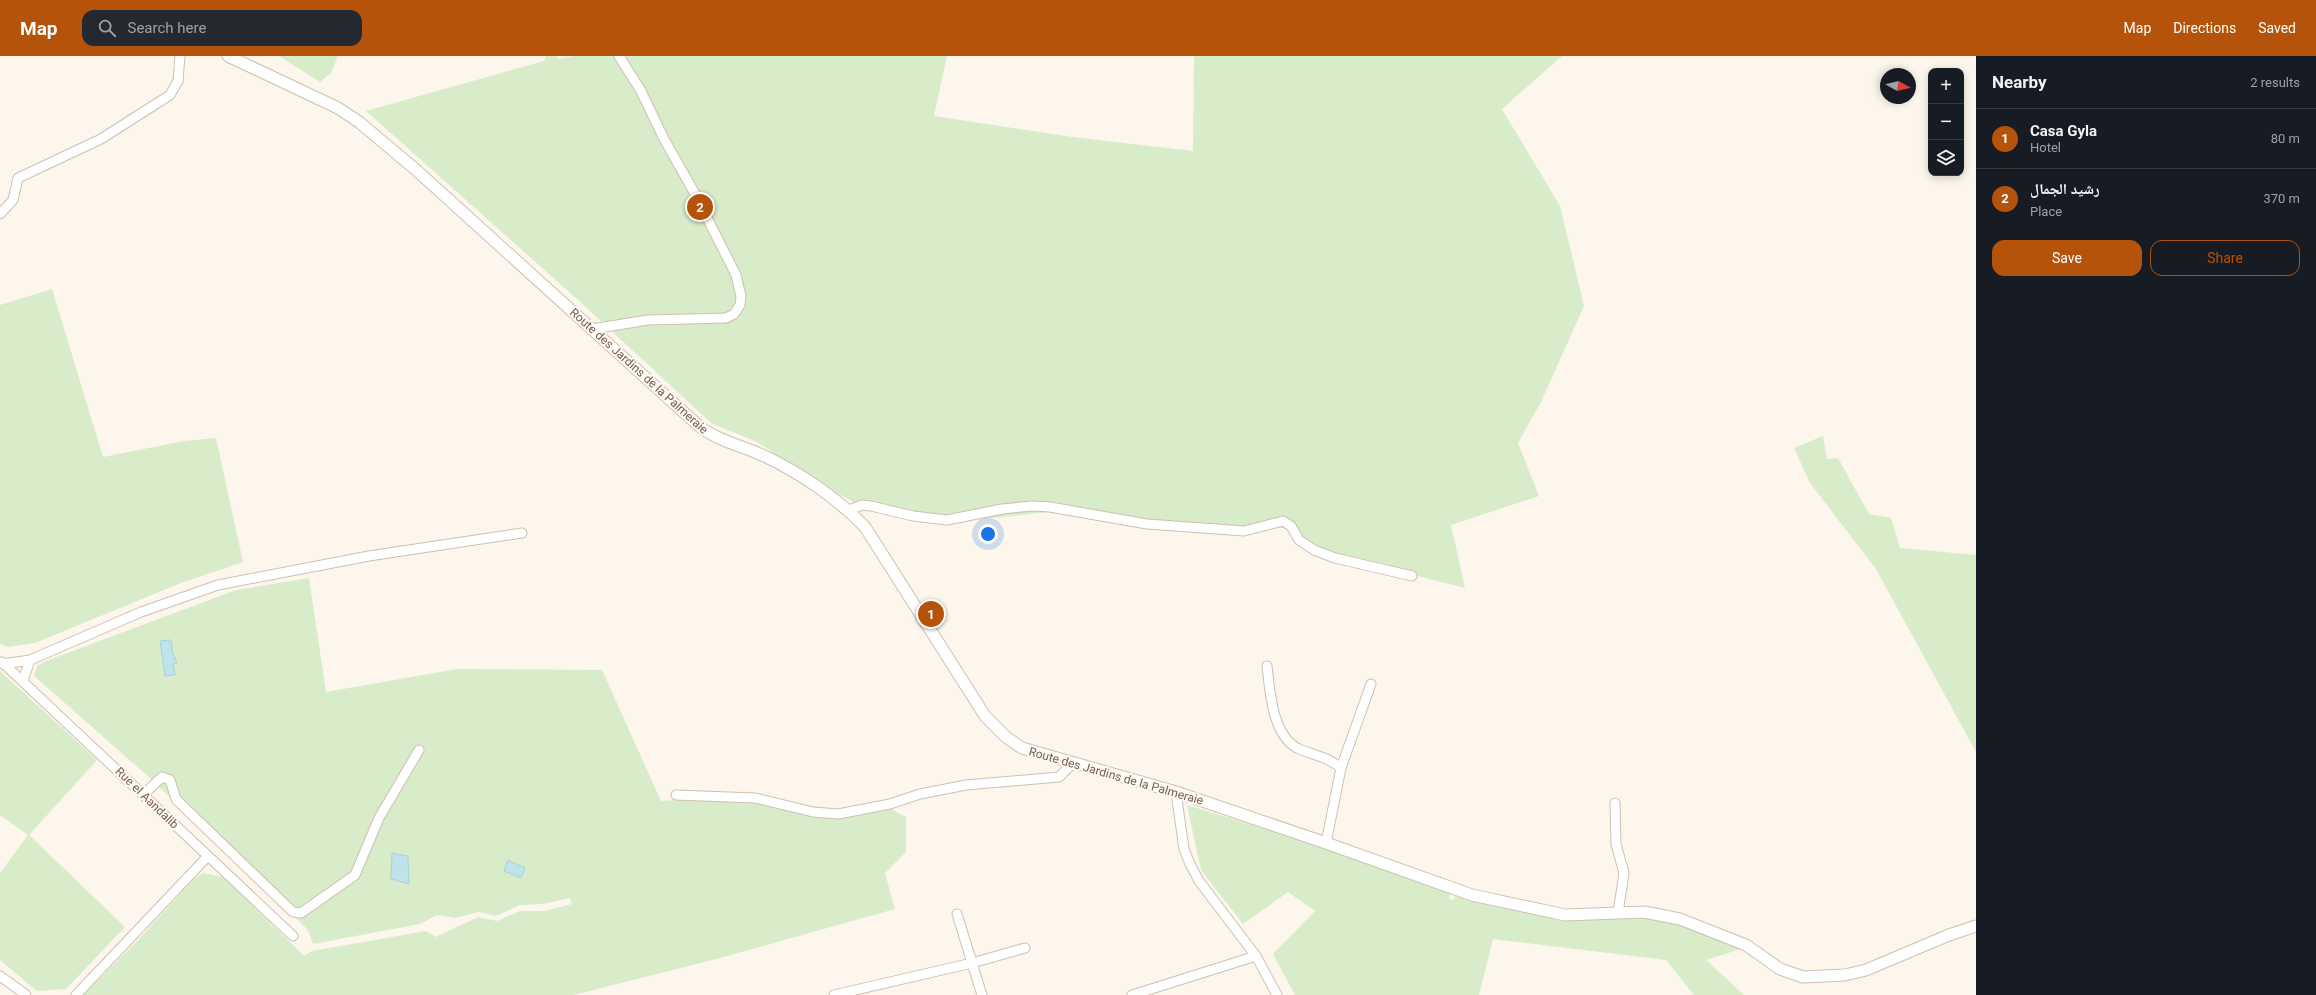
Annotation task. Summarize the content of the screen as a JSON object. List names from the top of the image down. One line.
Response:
{"streets":{"street":["Route des Jardins de la Palmeraie","Rue el Aandalib"]},"north":"right","page":{"header":"Map","search":"Search here","nav":["Map","Directions","Saved"],"heading":["Nearby","2 results"],"map_buttons":["+","−"],"list":[{"mark":"1","name":"Casa Gyla","note":"Hotel","value":"80 m"},{"mark":"2","name":"رشيد الجمال","note":"Place","value":"370 m"}],"pins":["2","1"],"buttons":["Save","Share"]}}
